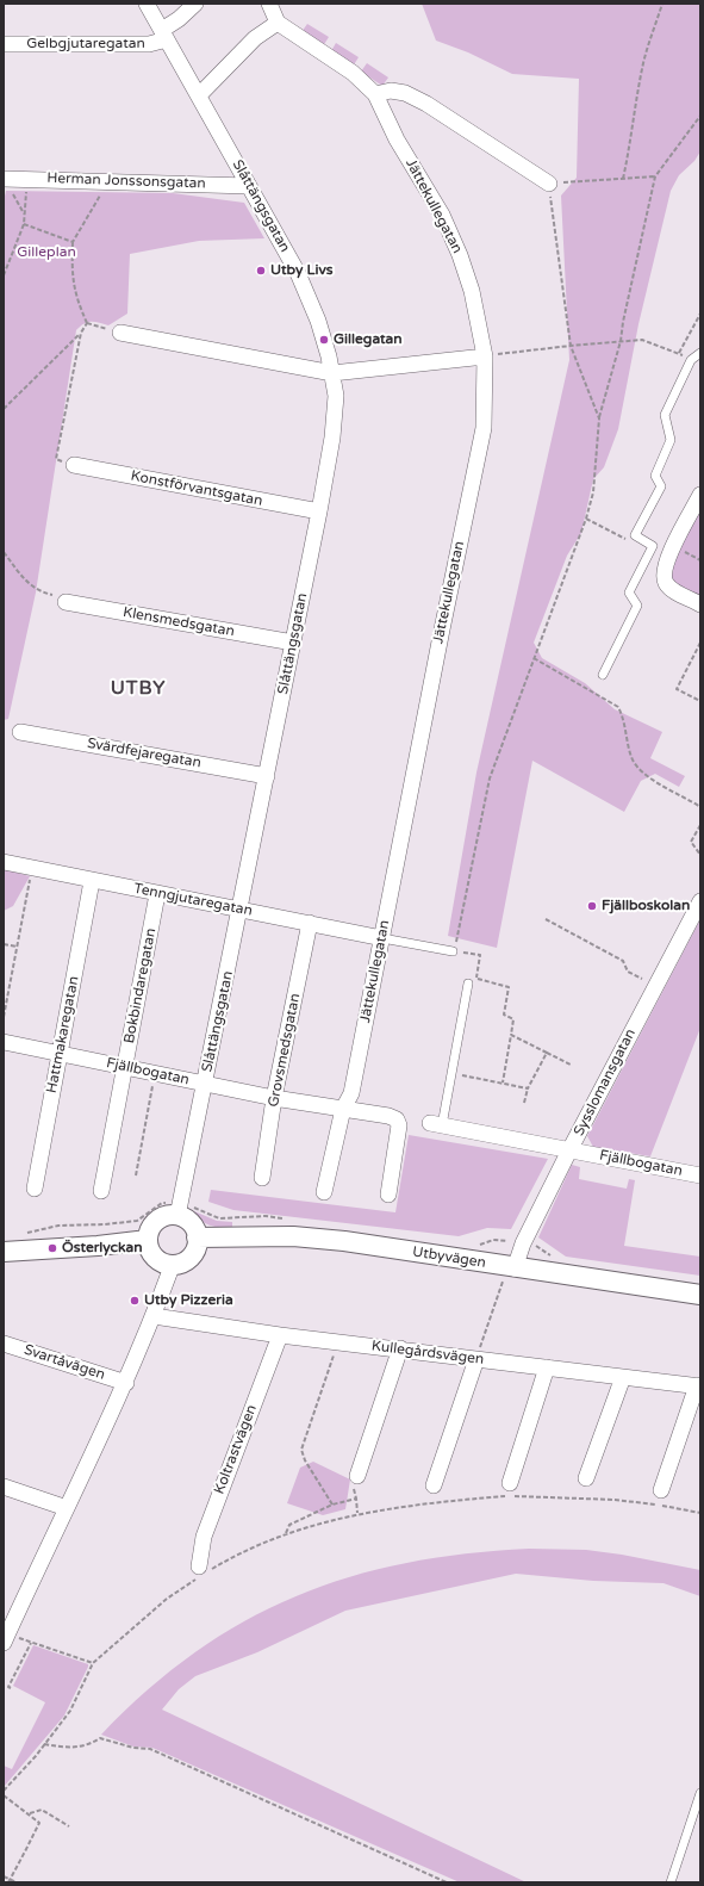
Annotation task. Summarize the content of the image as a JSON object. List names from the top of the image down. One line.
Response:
{"streets":{"street":["Gelbgjutaregatan","Herman Jonssonsgatan","Slåttängsgatan","Jättekullegatan","Konstförvantsgatan","Klensmedsgatan","Svärdfejaregatan","Tenngjutaregatan","Bokbindaregatan","Hattmakaregatan","Grovsmedsgatan","Fjällbogatan","Sysslomansgatan","Utbyvägen","Kullegårdsvägen","Svartåvägen","Koltrastvägen"]},"crossings":[["Gelbgjutaregatan","Slåttängsgatan"],["Herman Jonssonsgatan","Slåttängsgatan"],["Slåttängsgatan","Konstförvantsgatan"],["Slåttängsgatan","Klensmedsgatan"],["Slåttängsgatan","Svärdfejaregatan"],["Slåttängsgatan","Tenngjutaregatan"],["Slåttängsgatan","Fjällbogatan"],["Slåttängsgatan","Utbyvägen"],["Jättekullegatan","Tenngjutaregatan"],["Jättekullegatan","Fjällbogatan"],["Tenngjutaregatan","Bokbindaregatan"],["Tenngjutaregatan","Hattmakaregatan"],["Tenngjutaregatan","Grovsmedsgatan"],["Bokbindaregatan","Fjällbogatan"],["Hattmakaregatan","Fjällbogatan"],["Grovsmedsgatan","Fjällbogatan"],["Fjällbogatan","Sysslomansgatan"],["Sysslomansgatan","Utbyvägen"],["Kullegårdsvägen","Koltrastvägen"]],"districts":["UTBY"],"parks":["Gilleplan"],"places":["Utby Livs","Gillegatan","Fjällboskolan","Österlyckan","Utby Pizzeria"]}
